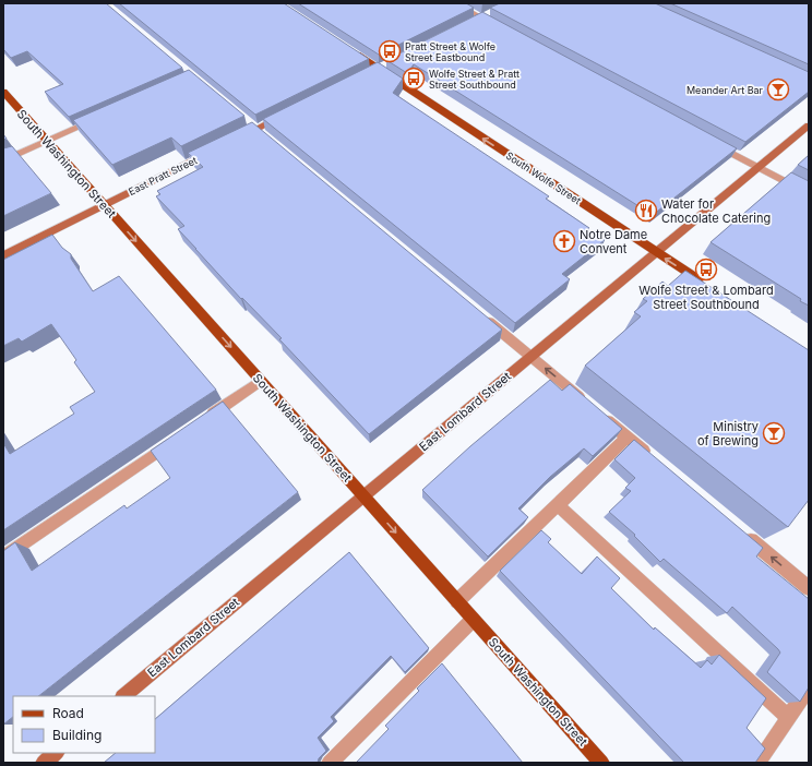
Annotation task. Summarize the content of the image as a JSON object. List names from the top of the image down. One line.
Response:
{"streets":{"main road":["South Washington Street","East Pratt Street","South Wolfe Street","East Lombard Street"]},"crossings":[["South Washington Street","East Pratt Street"],["South Washington Street","East Lombard Street"],["South Wolfe Street","East Lombard Street"]],"one_way":["South Washington Street","South Wolfe Street"],"places":{"bus stop":["Pratt Street & Wolfe Street Eastbound","Wolfe Street & Pratt Street Southbound","Wolfe Street & Lombard Street Southbound"],"bar":["Meander Art Bar","Ministry of Brewing"],"restaurant":["Water for Chocolate Catering"],"church":["Notre Dame Convent"]},"legend":["Road","Building"]}
